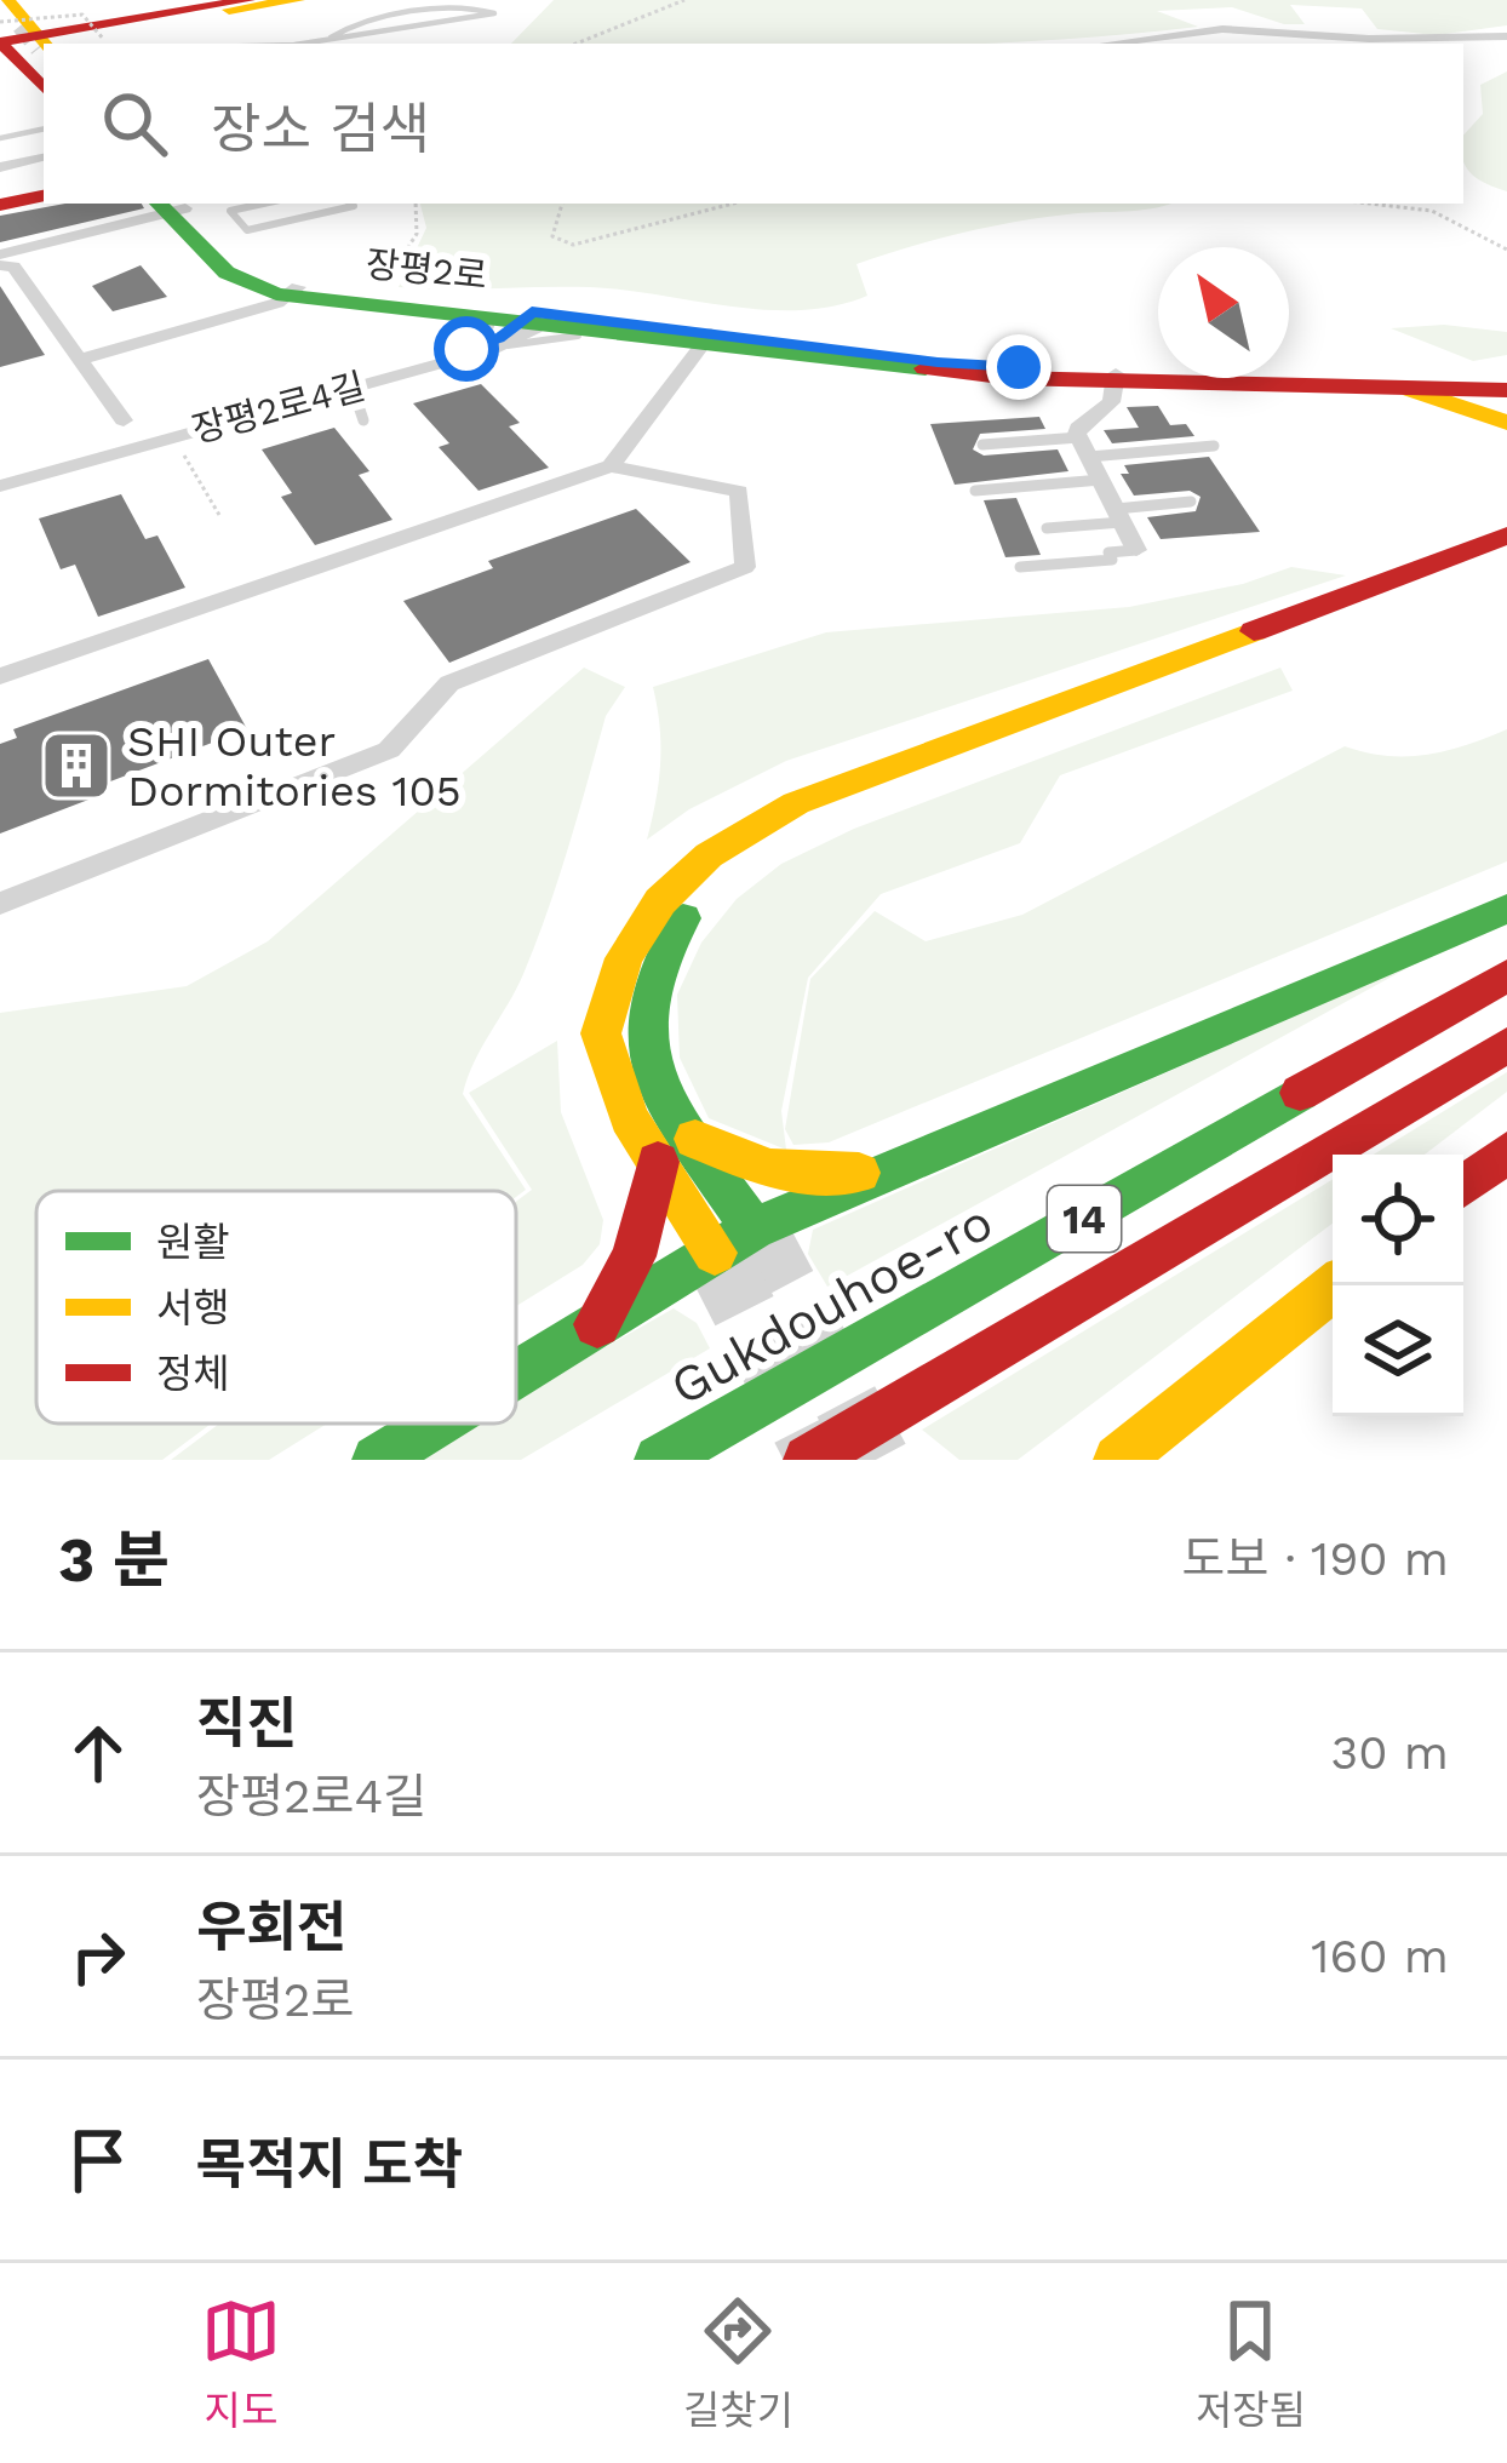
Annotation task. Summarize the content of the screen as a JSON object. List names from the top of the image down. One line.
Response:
{"streets":{"main road":["장평2로","14","Gukdouhoe-ro"],"street":["장평2로4길"]},"crossings":[["장평2로","장평2로4길"]],"places":{"building":["SHI Outer Dormitories 105"]},"legend":["원활","서행","정체"],"north":"top left","page":{"search":"장소 검색","heading":["3 분","도보 · 190 m"],"list":[["직진","장평2로4길","30 m"],["우회전","장평2로","160 m"],"목적지 도착"],"nav":["지도","길찾기","저장됨"]}}
